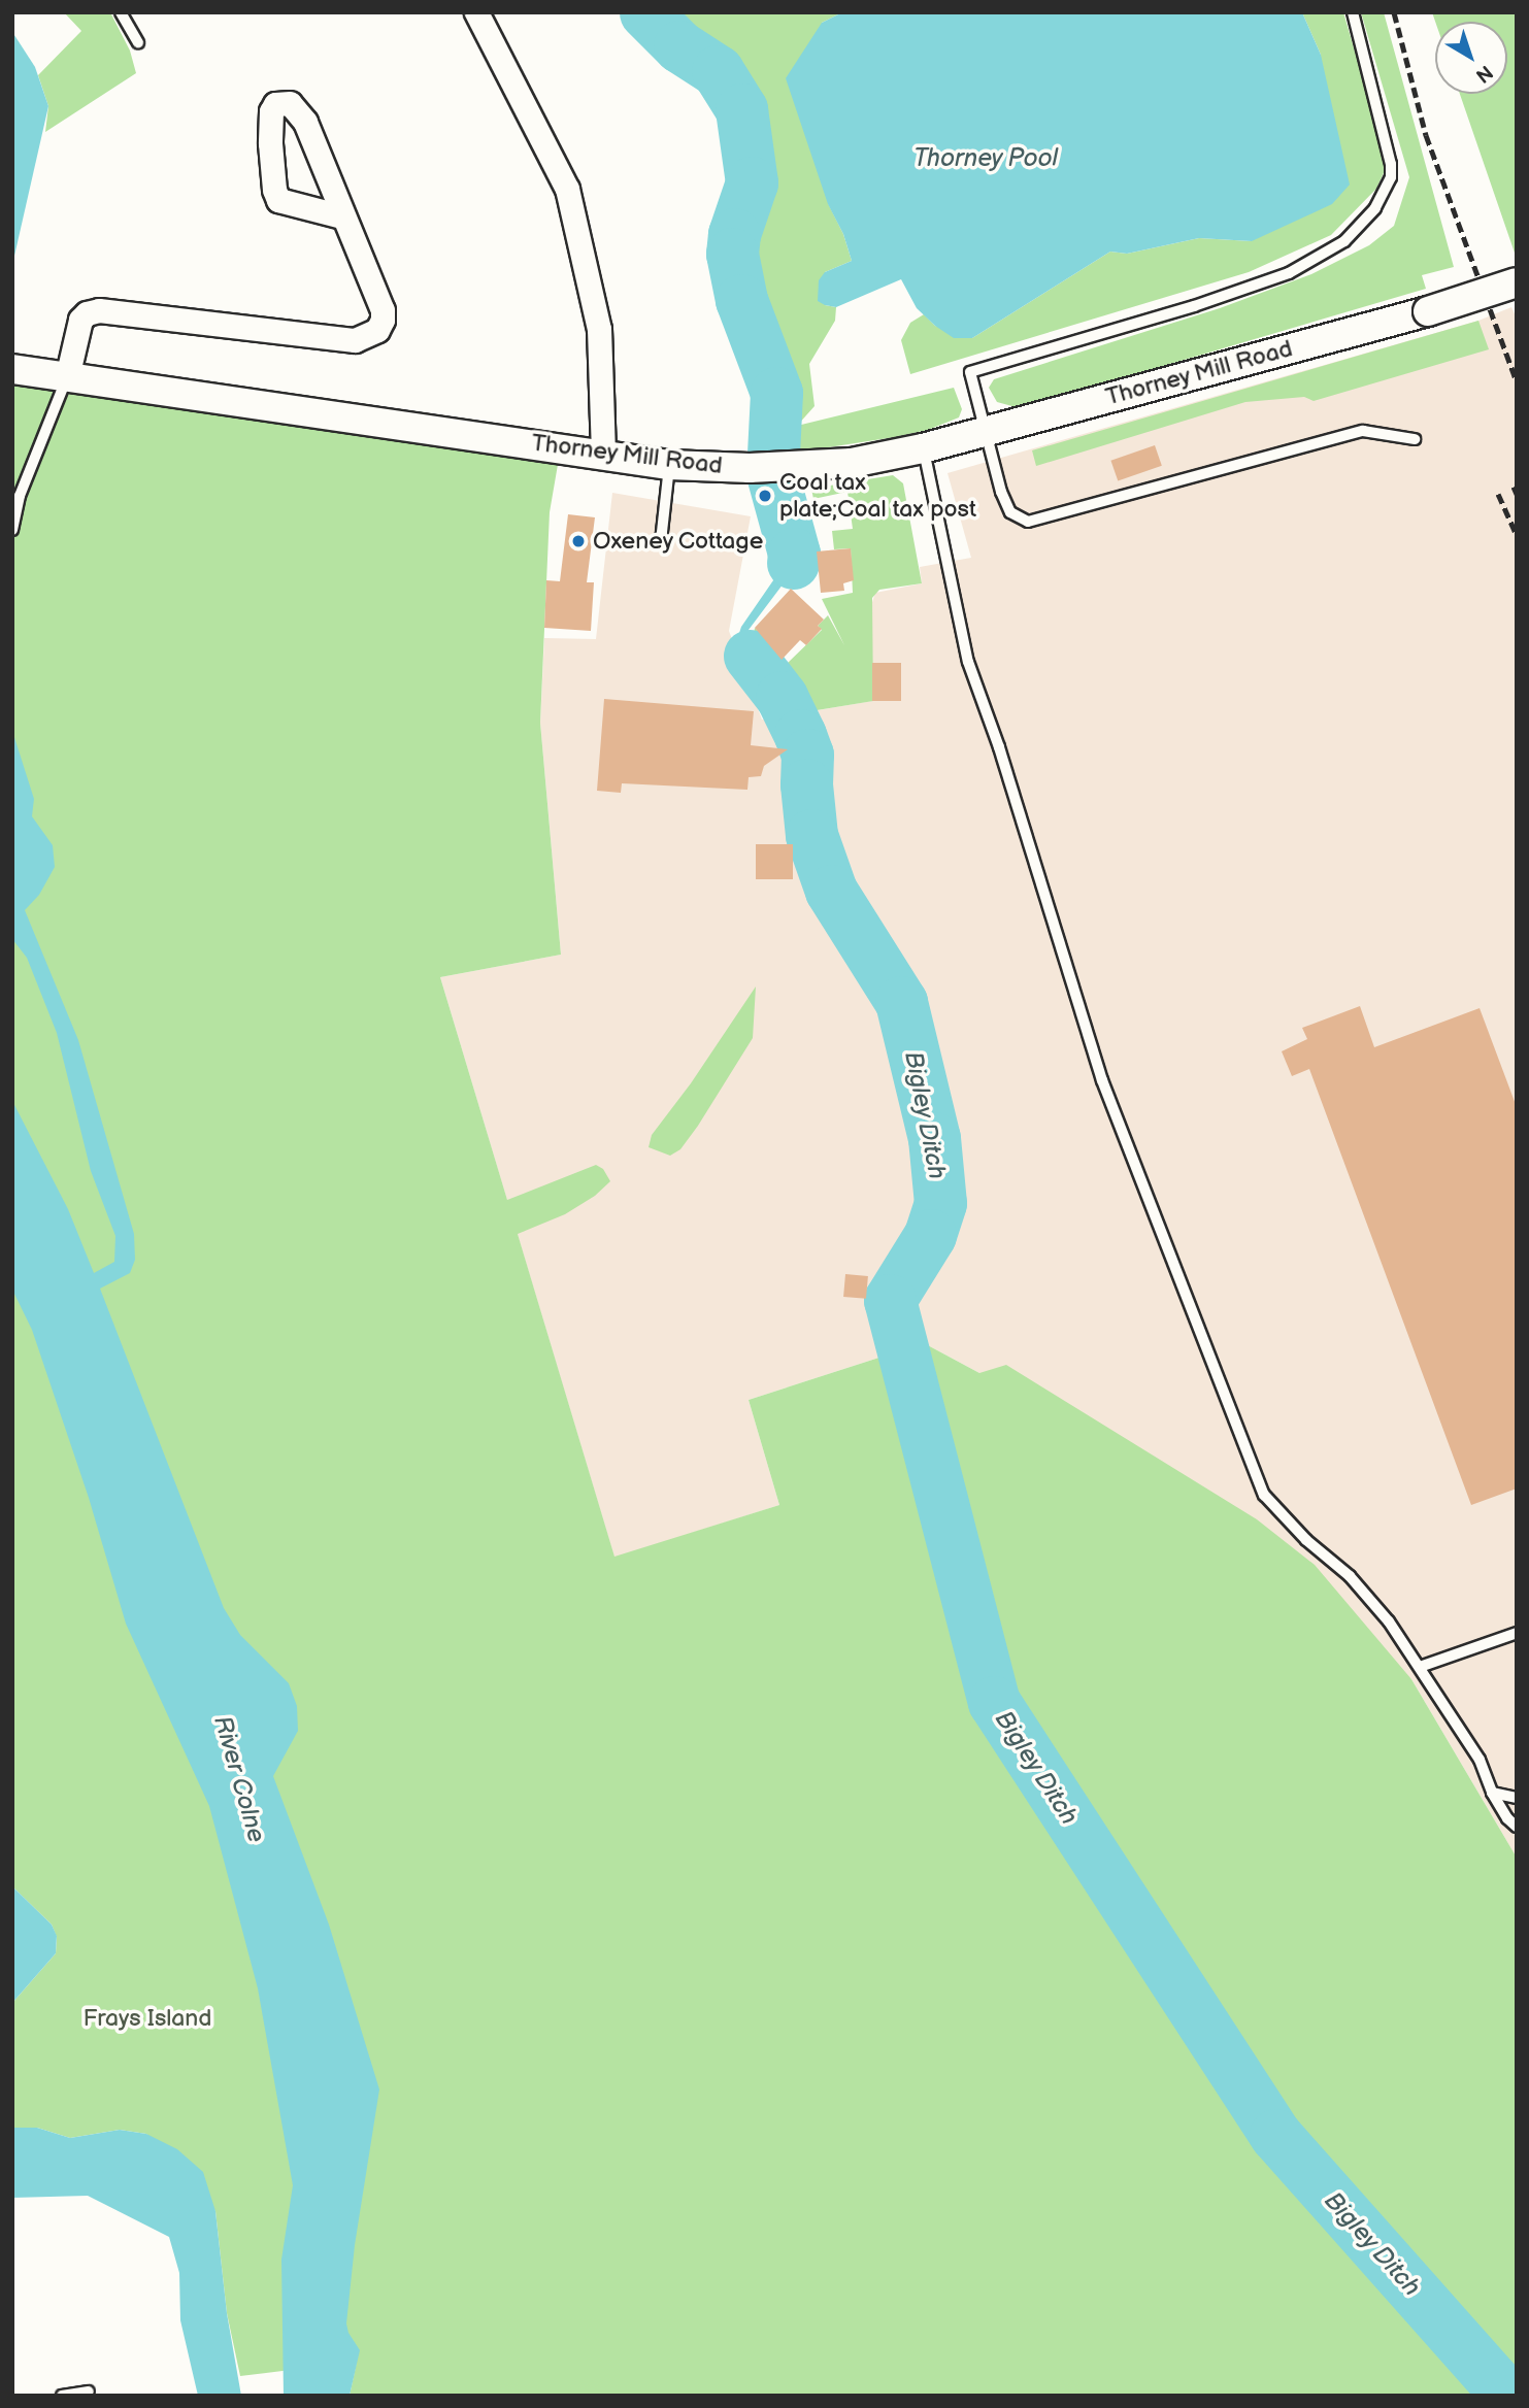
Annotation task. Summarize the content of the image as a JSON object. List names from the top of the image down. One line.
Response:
{"streets":{"street":["Thorney Mill Road"]},"water":["Thorney Pool","Bigley Ditch","River Colne"],"parks":["Frays Island"],"places":["Coal tax plate;Coal tax post","Oxeney Cottage"],"north":"bottom right"}
